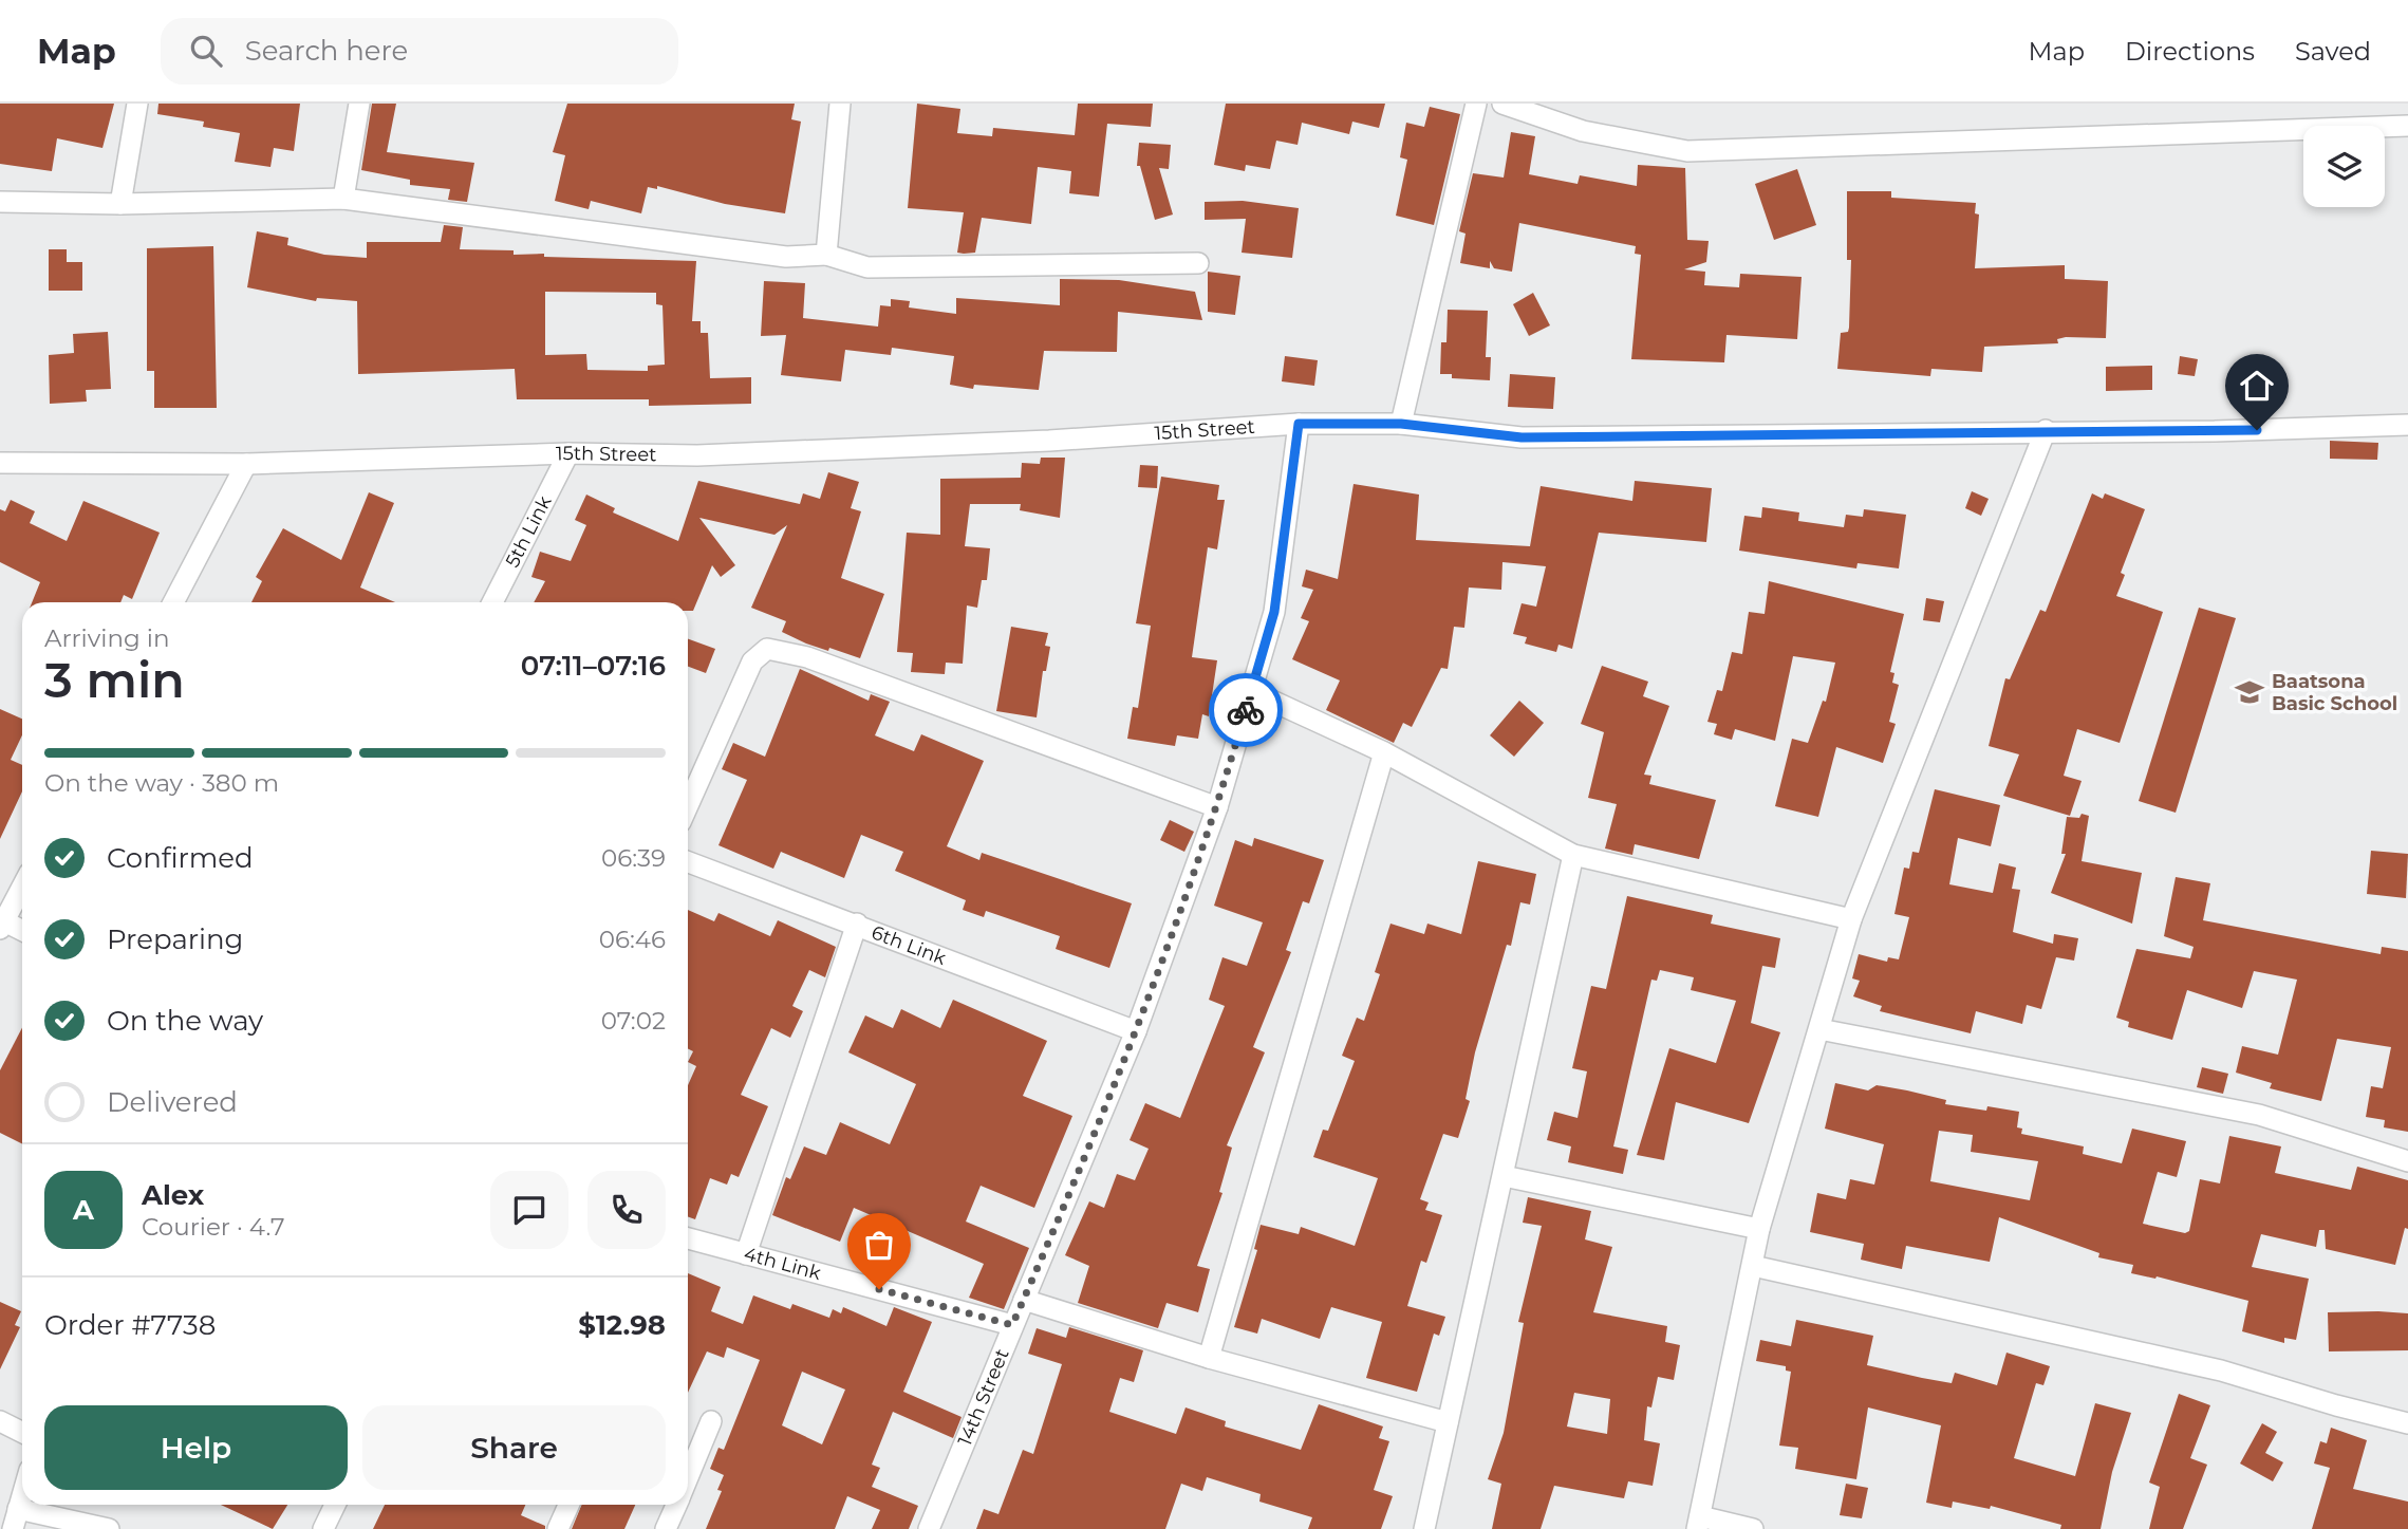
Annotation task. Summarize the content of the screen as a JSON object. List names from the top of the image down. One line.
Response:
{"streets":{"street":["15th Street","5th Link","6th Link","4th Link","14th Street"]},"crossings":[["15th Street","5th Link"],["15th Street","14th Street"],["6th Link","14th Street"],["4th Link","14th Street"]],"places":{"school or university":["Baatsona Basic School"]},"page":{"header":"Map","search":"Search here","nav":["Map","Directions","Saved"],"heading":["3 min","Arriving in","07:11–07:16"],"panel":["Alex","Courier · 4.7","Order #7738","$12.98"],"bar":"On the way · 380 m","list":[["Confirmed","06:39"],["Preparing","06:46"],["On the way","07:02"],"Delivered"],"round":"A","buttons":["Help","Share"]}}
